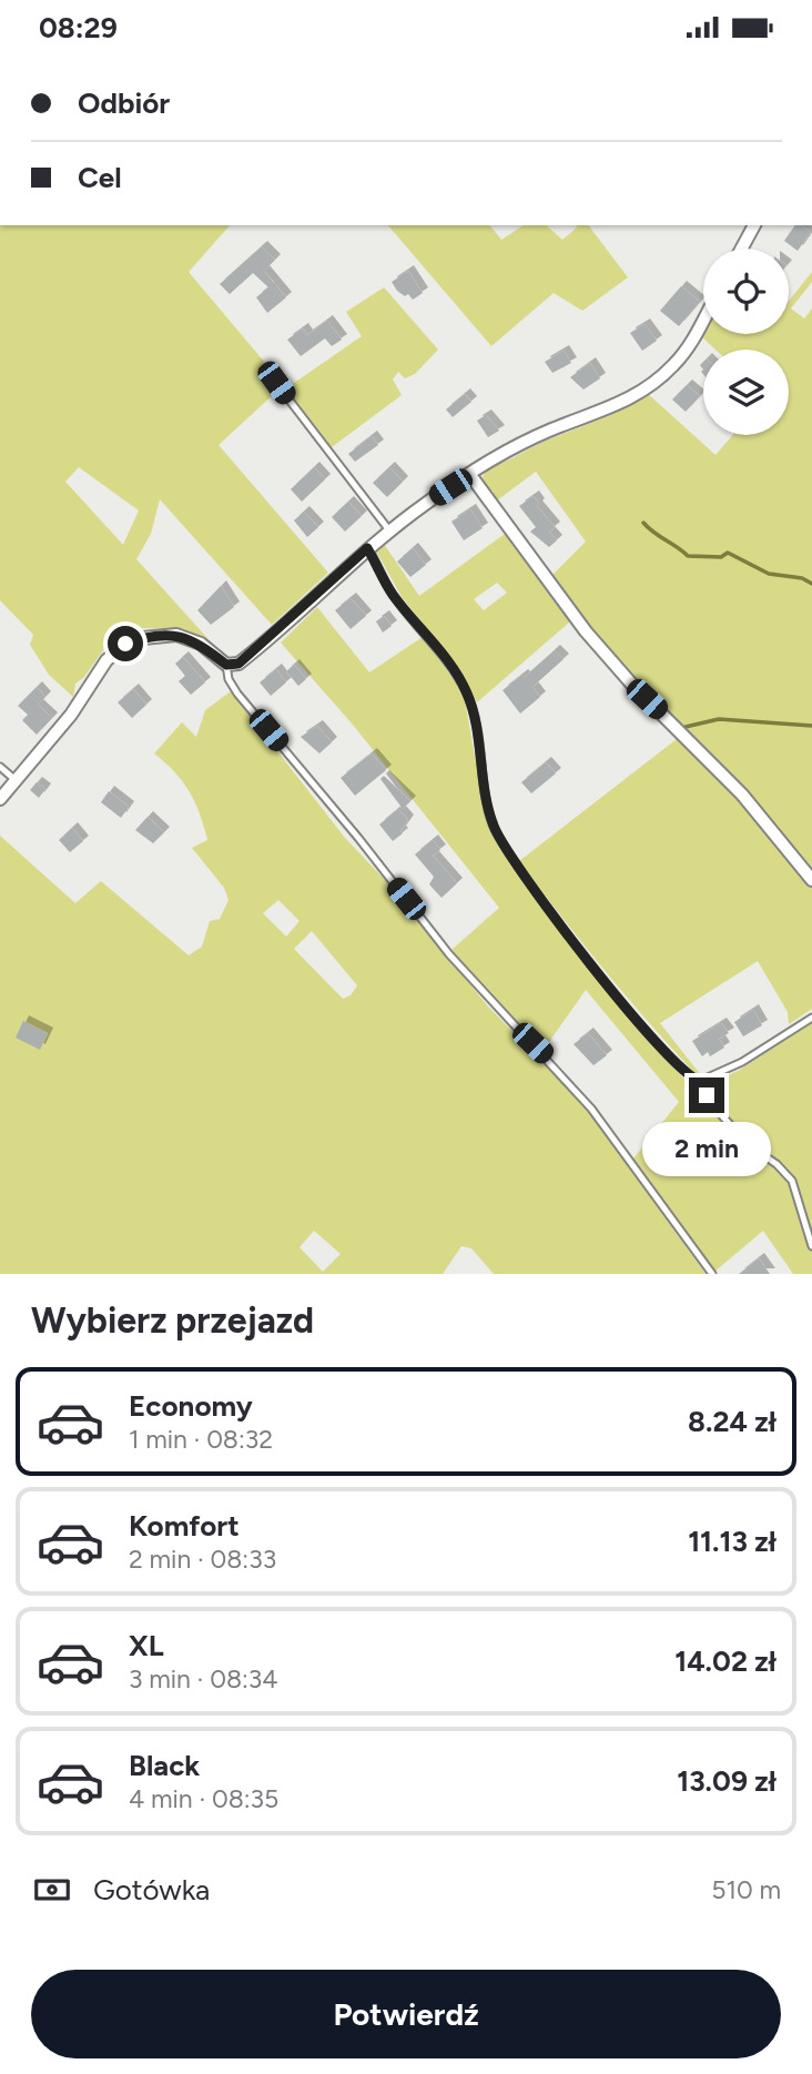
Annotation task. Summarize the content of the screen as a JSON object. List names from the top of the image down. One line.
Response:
{"page":{"status":"08:29","banner":["Odbiór","Cel"],"bubble":"2 min","heading":"Wybierz przejazd","list":[{"name":"Economy","note":"1 min · 08:32","value":"8.24 zł"},{"name":"Komfort","note":"2 min · 08:33","value":"11.13 zł"},{"name":"XL","note":"3 min · 08:34","value":"14.02 zł"},{"name":"Black","note":"4 min · 08:35","value":"13.09 zł"}],"pay":["Gotówka","510 m"],"buttons":"Potwierdź"}}
